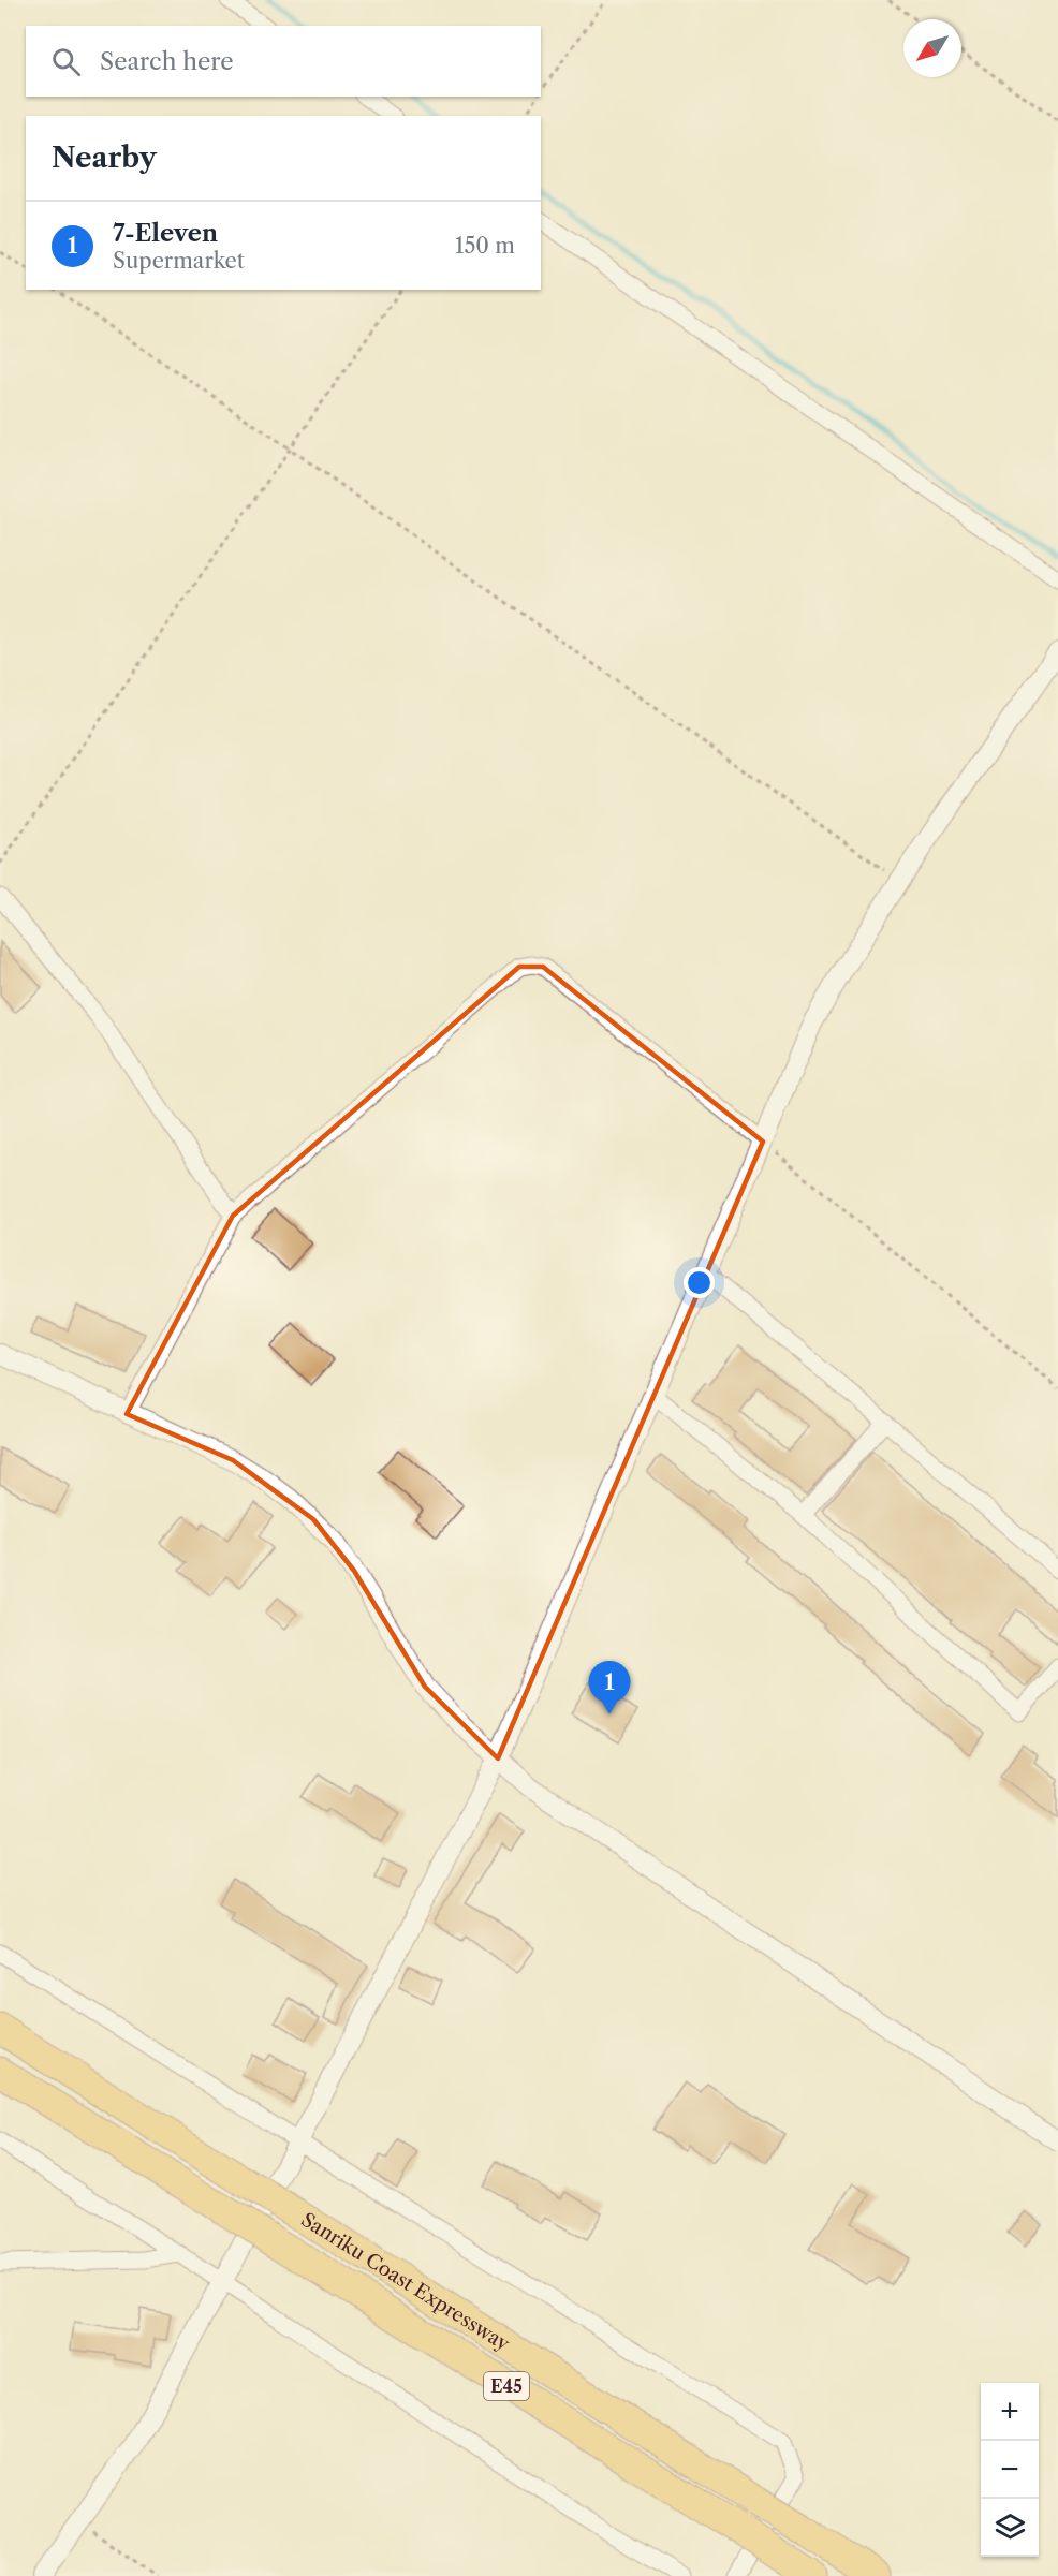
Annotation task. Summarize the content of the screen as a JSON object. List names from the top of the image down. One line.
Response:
{"streets":{"highway":["Sanriku Coast Expressway","E45"]},"north":"bottom left","page":{"search":"Search here","heading":"Nearby","list":[{"mark":"1","name":"7-Eleven","note":"Supermarket","value":"150 m"}],"pins":"1","map_buttons":["+","−"]}}
